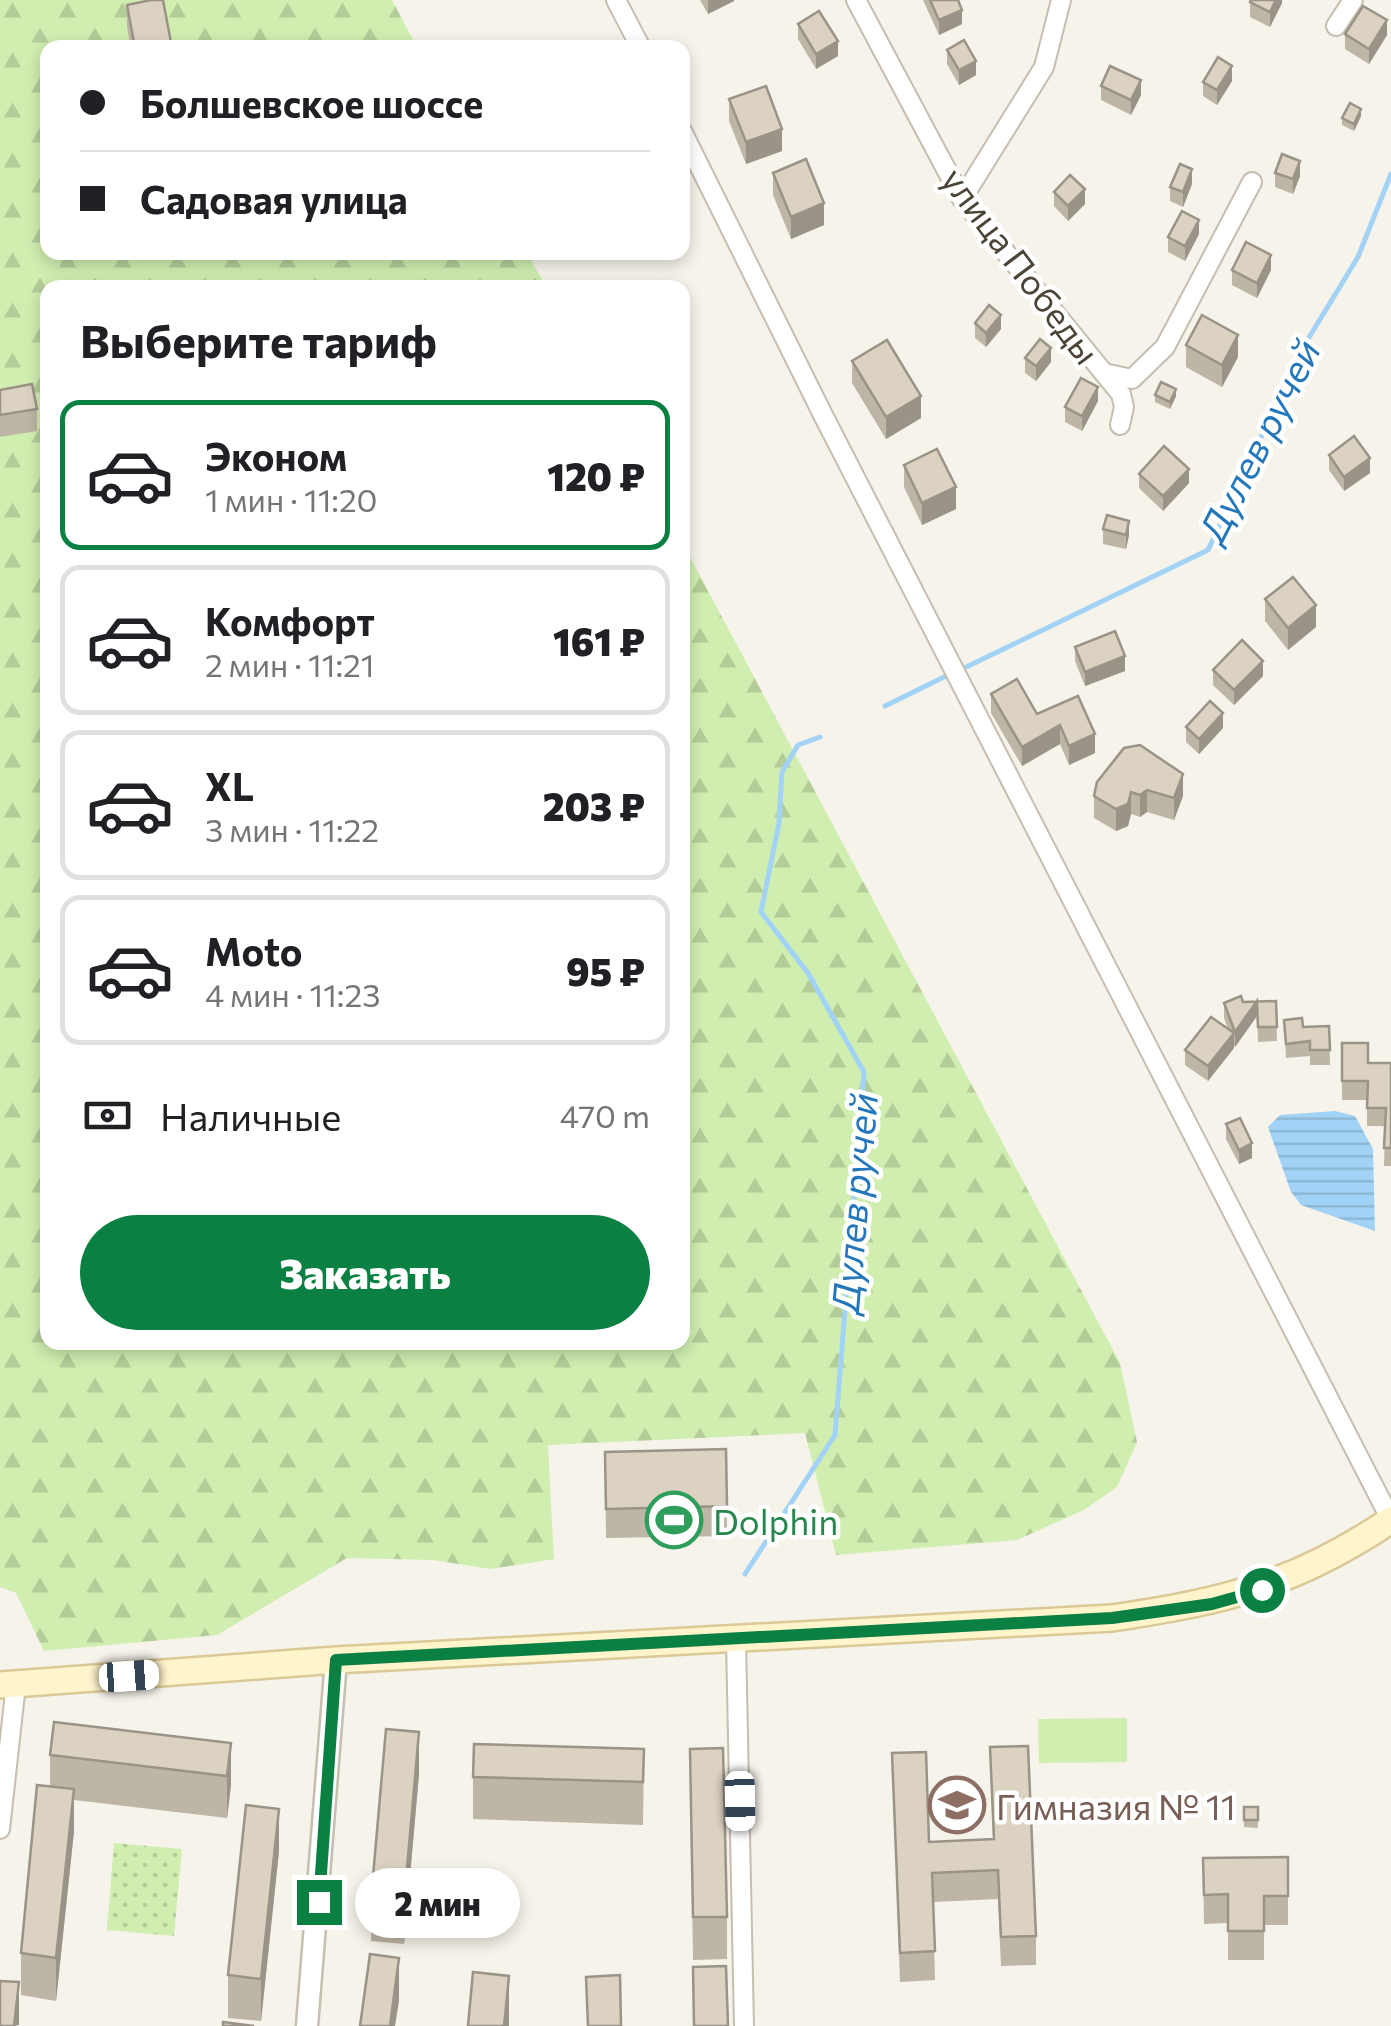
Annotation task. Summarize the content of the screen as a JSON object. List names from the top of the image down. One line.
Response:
{"streets":{"street":["улица Победы"]},"water":["Дулев ручей"],"places":{"sports":["Dolphin"],"school or university":["Гимназия № 11"]},"page":{"banner":["Болшевское шоссе","Садовая улица"],"heading":"Выберите тариф","list":[{"name":"Эконом","note":"1 мин · 11:20","value":"120 ₽"},{"name":"Комфорт","note":"2 мин · 11:21","value":"161 ₽"},{"name":"XL","note":"3 мин · 11:22","value":"203 ₽"},{"name":"Moto","note":"4 мин · 11:23","value":"95 ₽"}],"pay":["Наличные","470 m"],"buttons":"Заказать","bubble":"2 мин"}}
